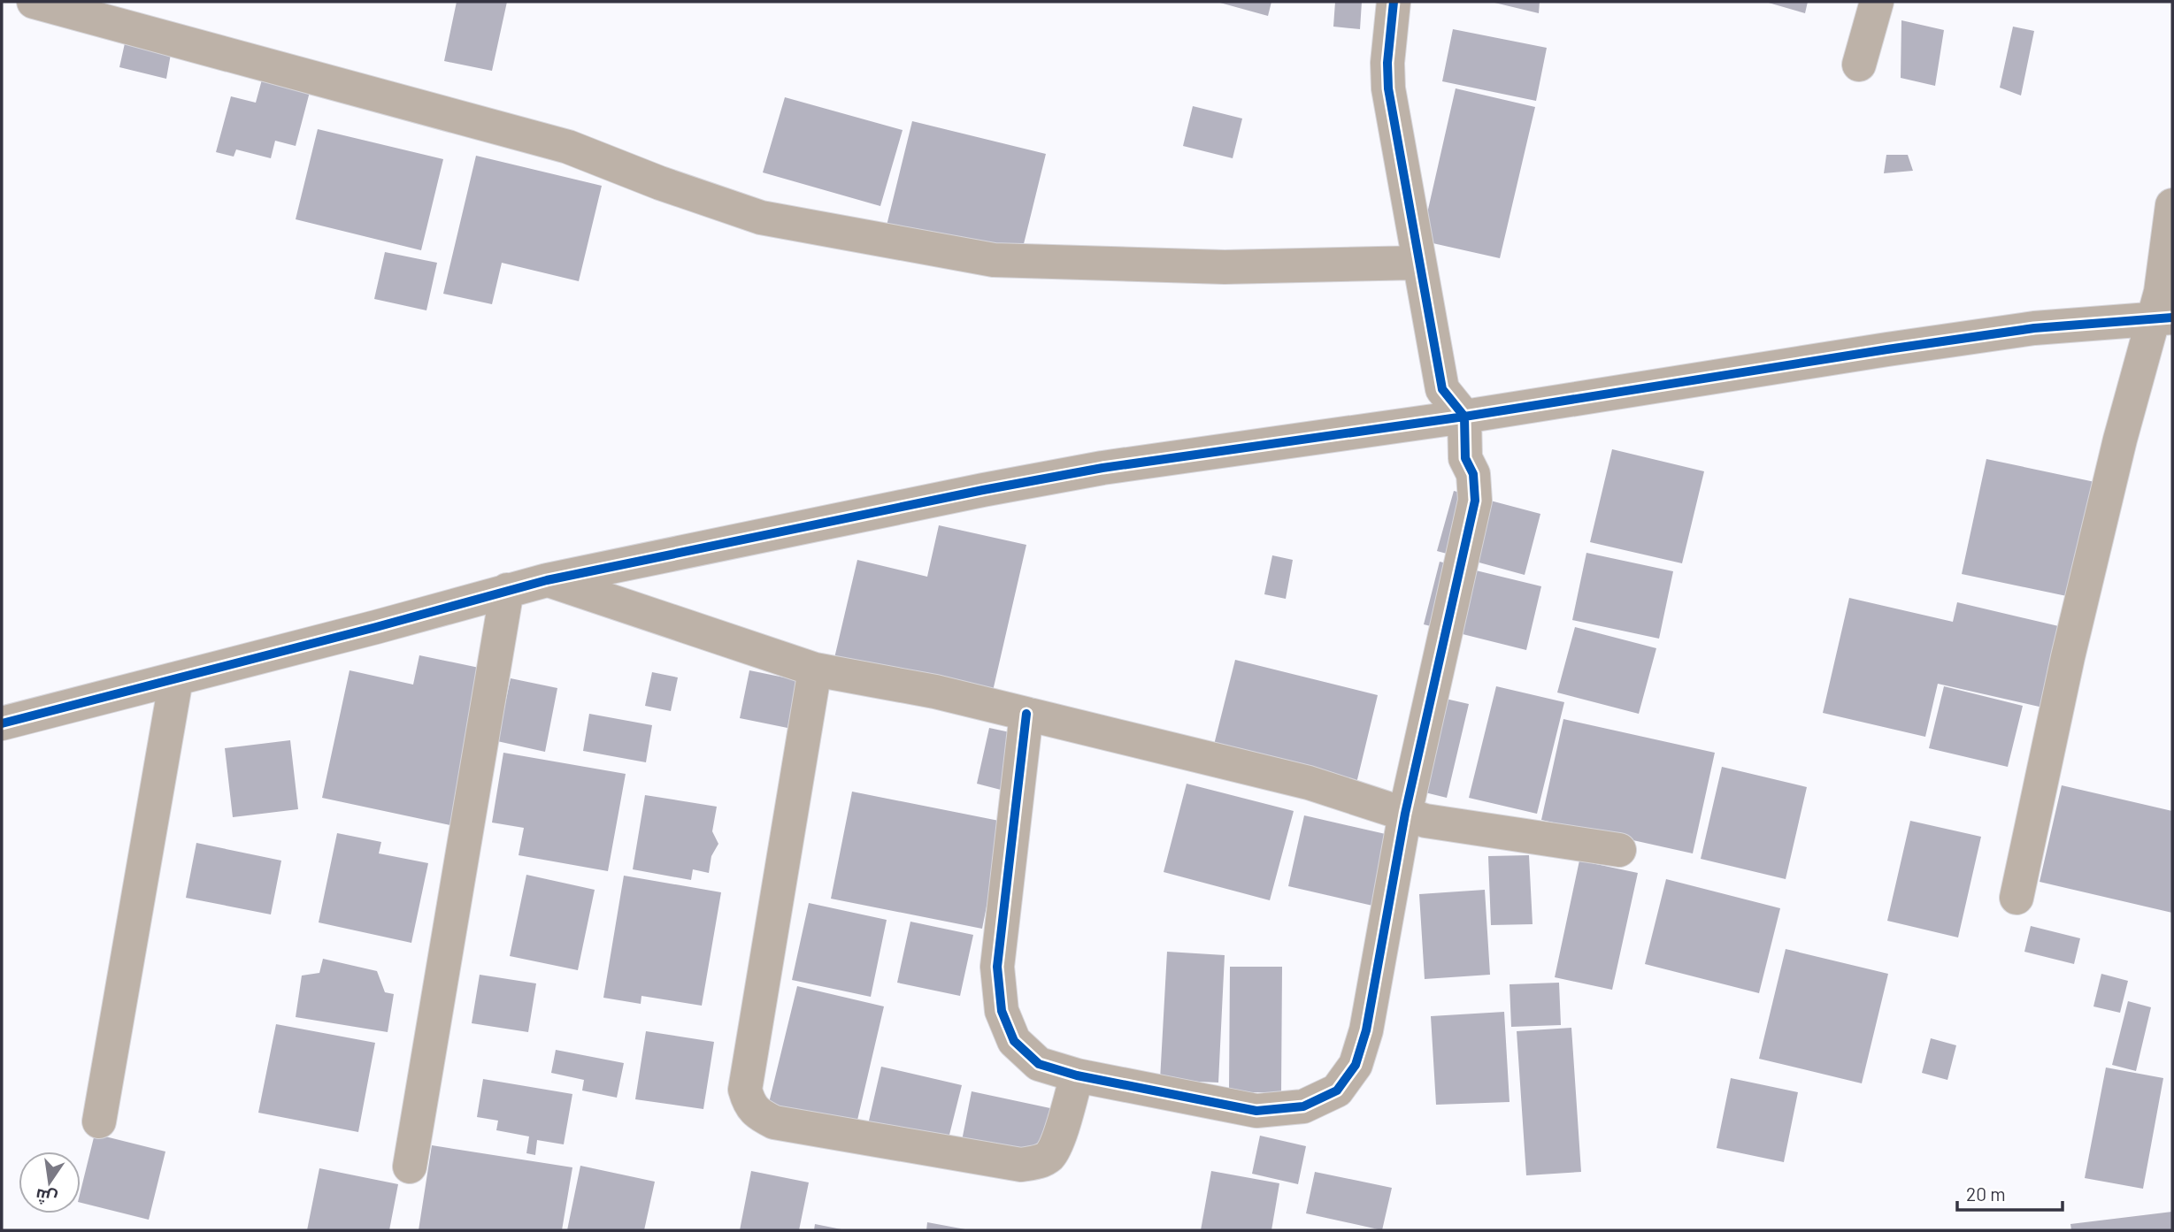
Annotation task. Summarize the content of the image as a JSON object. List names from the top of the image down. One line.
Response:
{"scale_bar":"20 m","north":"bottom"}
